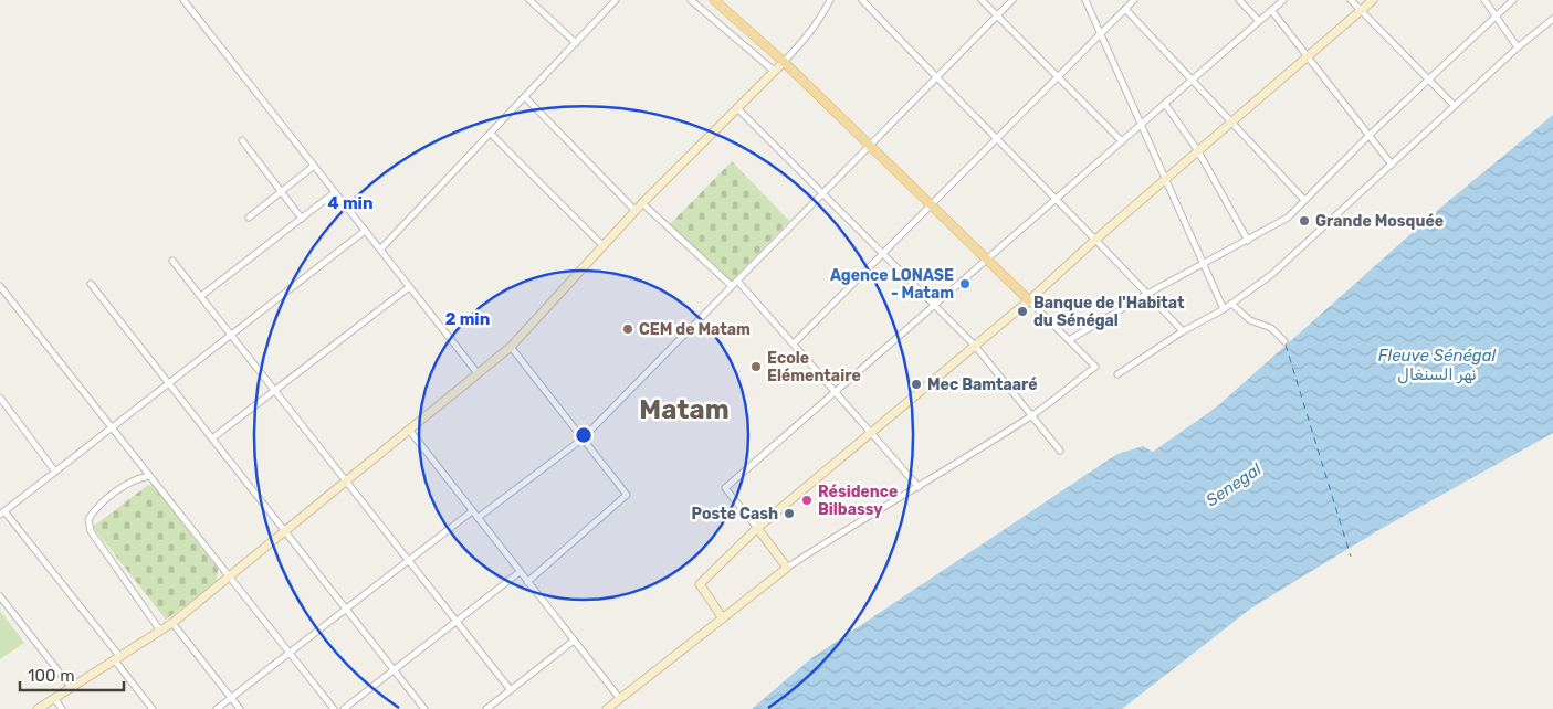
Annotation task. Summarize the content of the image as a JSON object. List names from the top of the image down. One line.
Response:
{"districts":["Matam"],"water":["Fleuve Sénégal نهر السنغال","Senegal"],"places":["Grande Mosquée","Agence LONASE - Matam","Banque de l'Habitat du Sénégal","CEM de Matam","Ecole Elémentaire","Mec Bamtaaré","Résidence Bilbassy","Poste Cash"],"scale_bar":"100 m","rings":["4 min","2 min"]}
